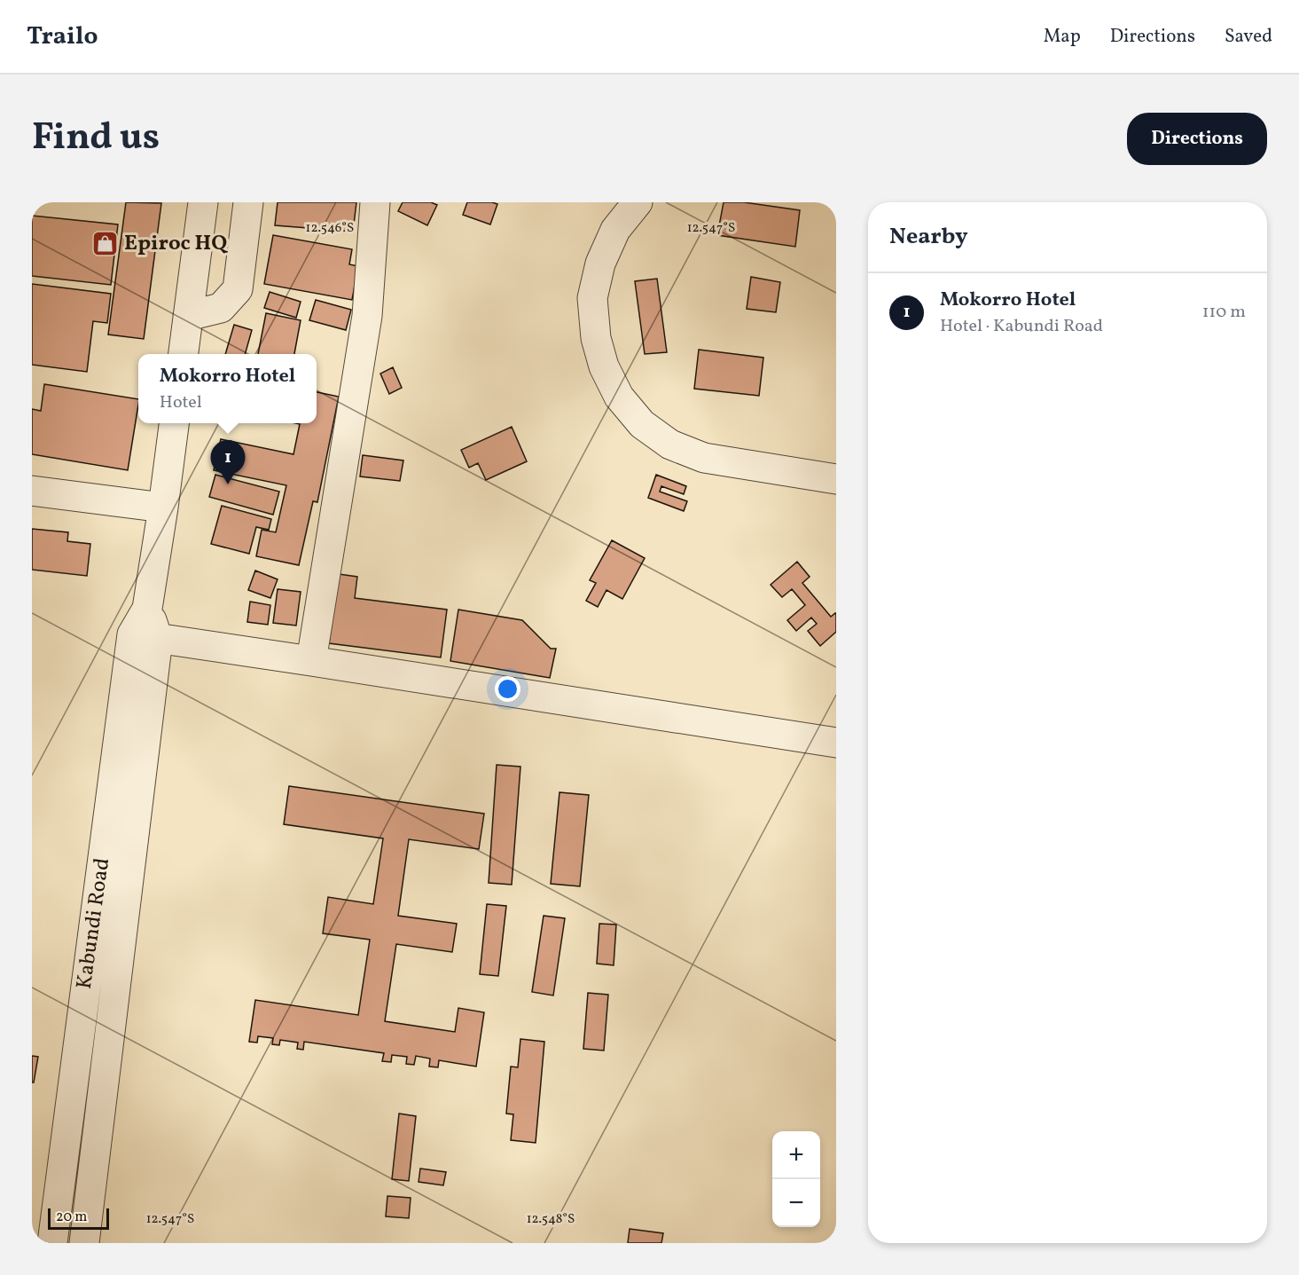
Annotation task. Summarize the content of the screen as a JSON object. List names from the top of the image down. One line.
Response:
{"streets":{"street":["Kabundi Road"]},"places":{"shop":["Epiroc HQ"]},"scale_bar":"20 m","page":{"header":"Trailo","nav":["Map","Directions","Saved"],"title":"Find us","buttons":"Directions","heading":"Nearby","list":[{"mark":"1","name":"Mokorro Hotel","note":"Hotel · Kabundi Road","value":"110 m"}],"popup":["Mokorro Hotel","Hotel"],"pins":"1","map_buttons":["+","−"],"scale":"20 m"},"coordinates":["12.546°S","12.547°S","12.548°S"]}
